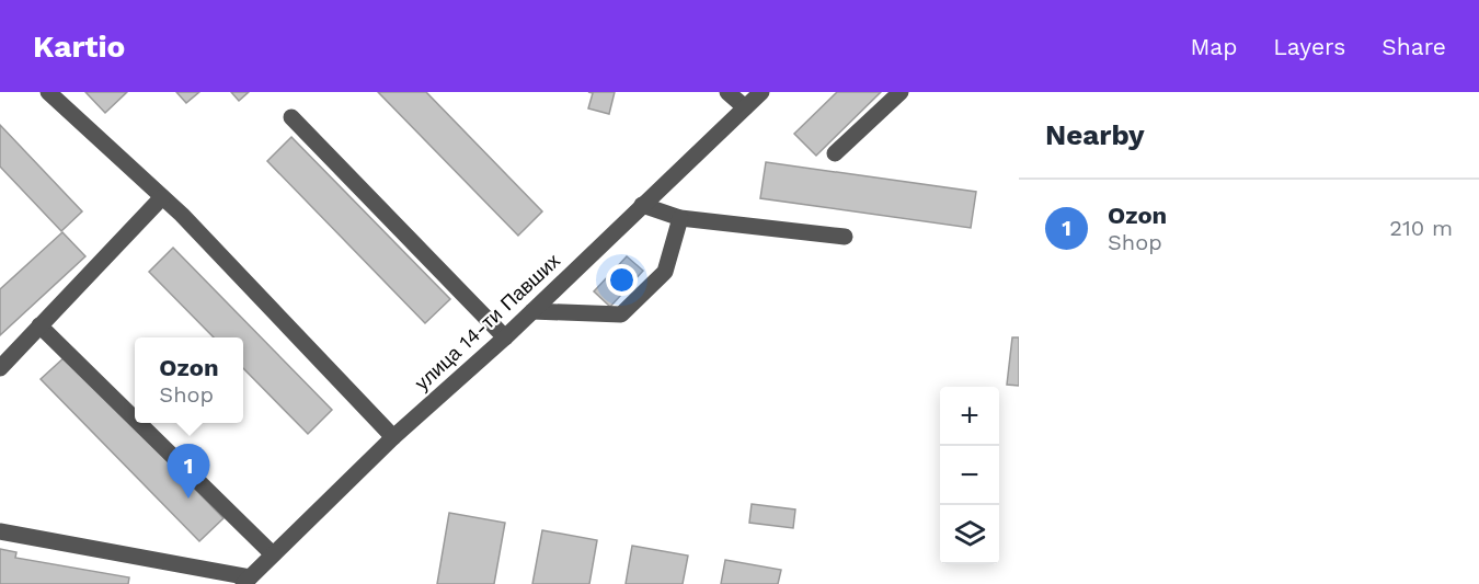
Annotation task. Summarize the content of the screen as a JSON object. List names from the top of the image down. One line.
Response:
{"streets":{"street":["улица 14-ти Павших"]},"page":{"header":"Kartio","nav":["Map","Layers","Share"],"heading":"Nearby","list":[{"mark":"1","name":"Ozon","note":"Shop","value":"210 m"}],"popup":["Ozon","Shop"],"map_buttons":["+","−"],"pins":"1"}}
